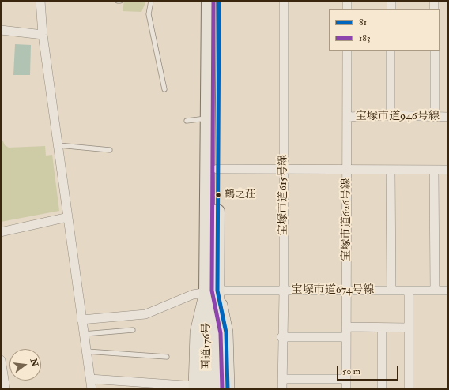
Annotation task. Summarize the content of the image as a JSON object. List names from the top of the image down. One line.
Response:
{"streets":{"highway":["国道176号"],"street":["宝塚市道946号線","宝塚市道615号線","宝塚市道626号線","宝塚市道674号線"]},"crossings":[["宝塚市道946号線","宝塚市道626号線"],["宝塚市道615号線","宝塚市道674号線"],["宝塚市道626号線","宝塚市道674号線"],["宝塚市道674号線","国道176号"]],"places":["鶴之荘"],"lines":["transit line 81","transit line 183"],"legend":["81","183"],"scale_bar":"50 m","north":"right"}
